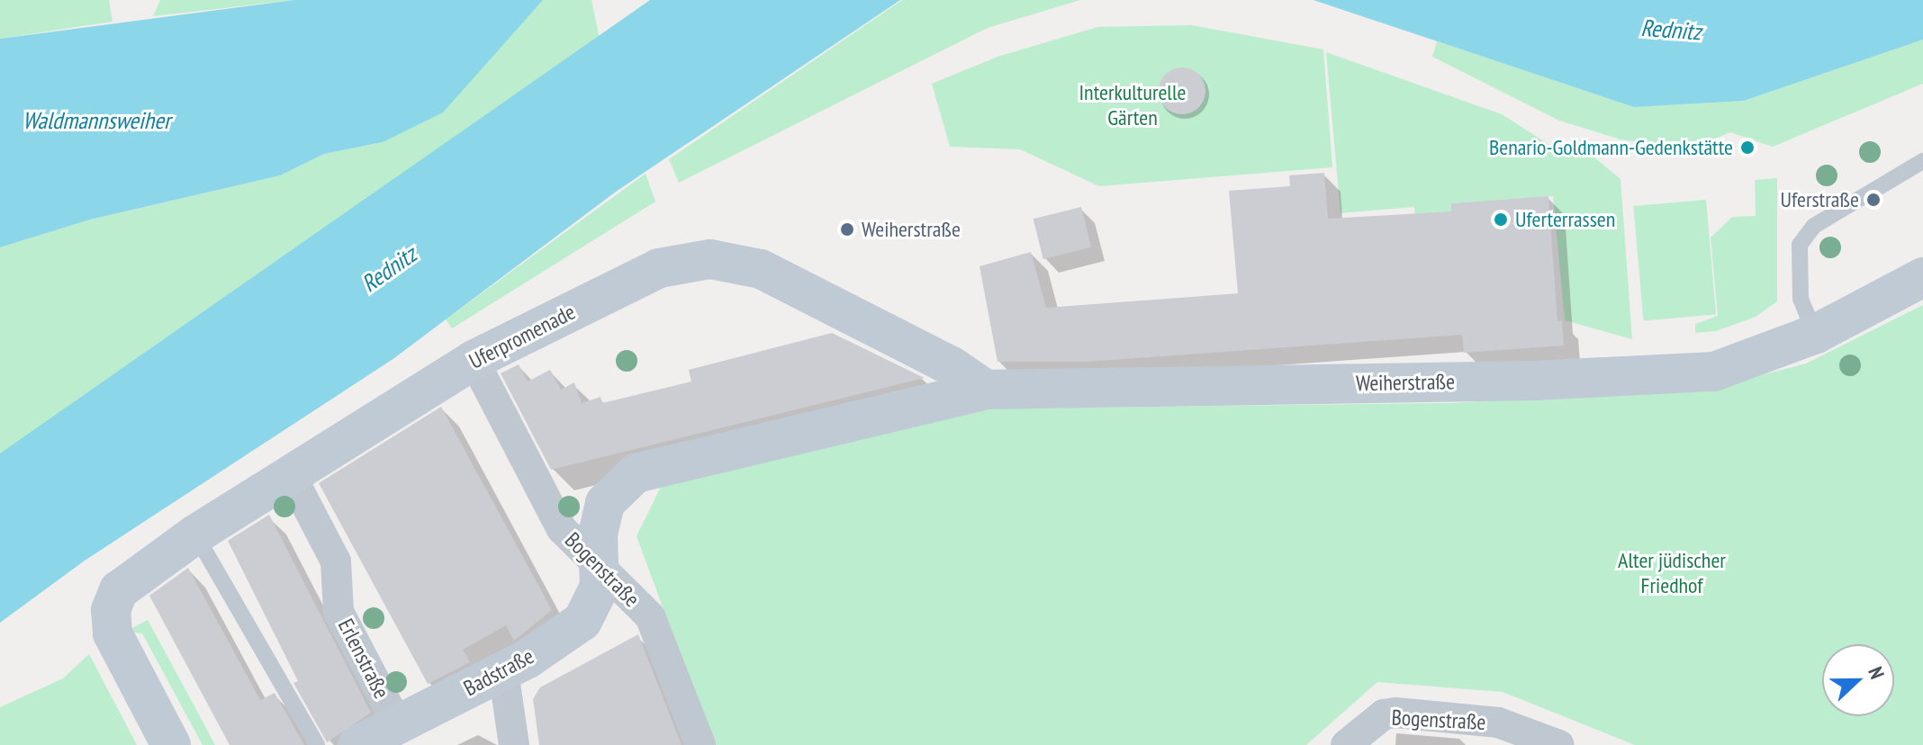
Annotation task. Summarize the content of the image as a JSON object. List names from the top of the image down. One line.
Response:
{"streets":{"street":["Uferpromenade","Weiherstraße","Bogenstraße","Erlenstraße","Badstraße"]},"crossings":[["Uferpromenade","Weiherstraße"],["Uferpromenade","Bogenstraße"],["Uferpromenade","Erlenstraße"],["Weiherstraße","Bogenstraße"],["Weiherstraße","Badstraße"],["Bogenstraße","Badstraße"],["Erlenstraße","Badstraße"]],"water":["Rednitz","Waldmannsweiher"],"parks":["Interkulturelle Gärten","Alter jüdischer Friedhof"],"places":["Benario-Goldmann-Gedenkstätte","Uferstraße","Uferterrassen","Weiherstraße"],"north":"right"}
